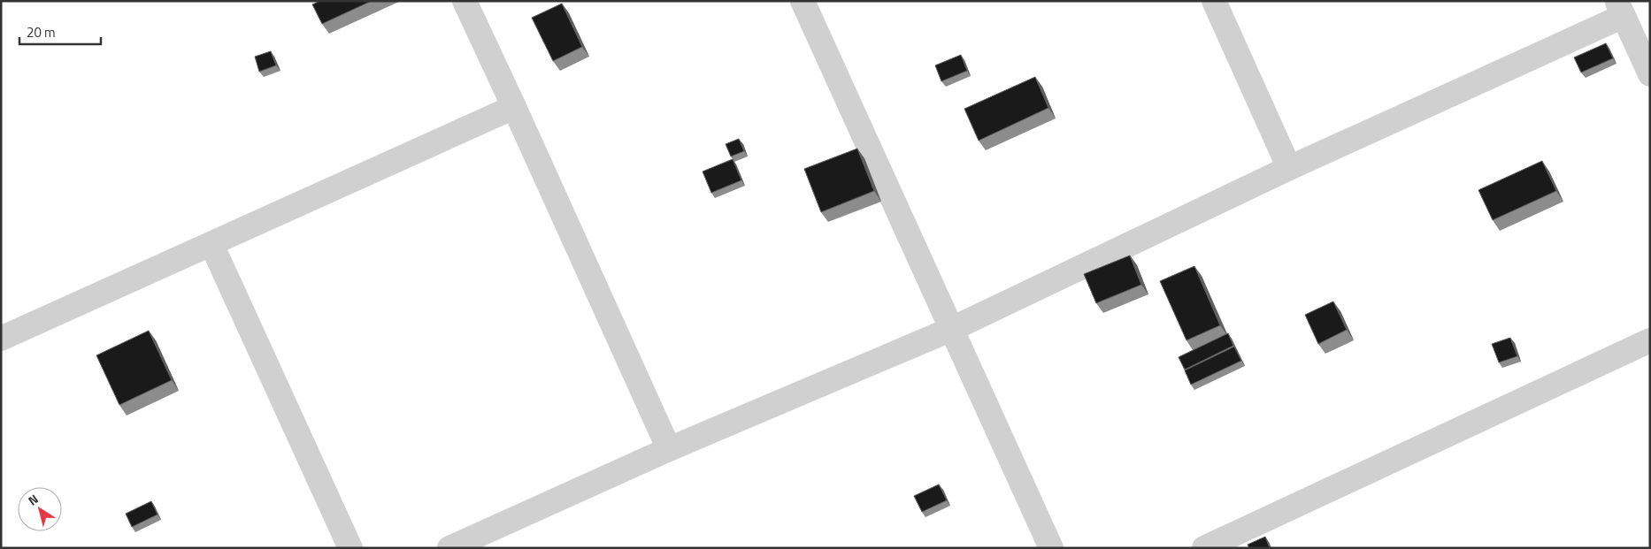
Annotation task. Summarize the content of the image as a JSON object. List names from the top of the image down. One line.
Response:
{"scale_bar":"20 m","north":"top left"}
